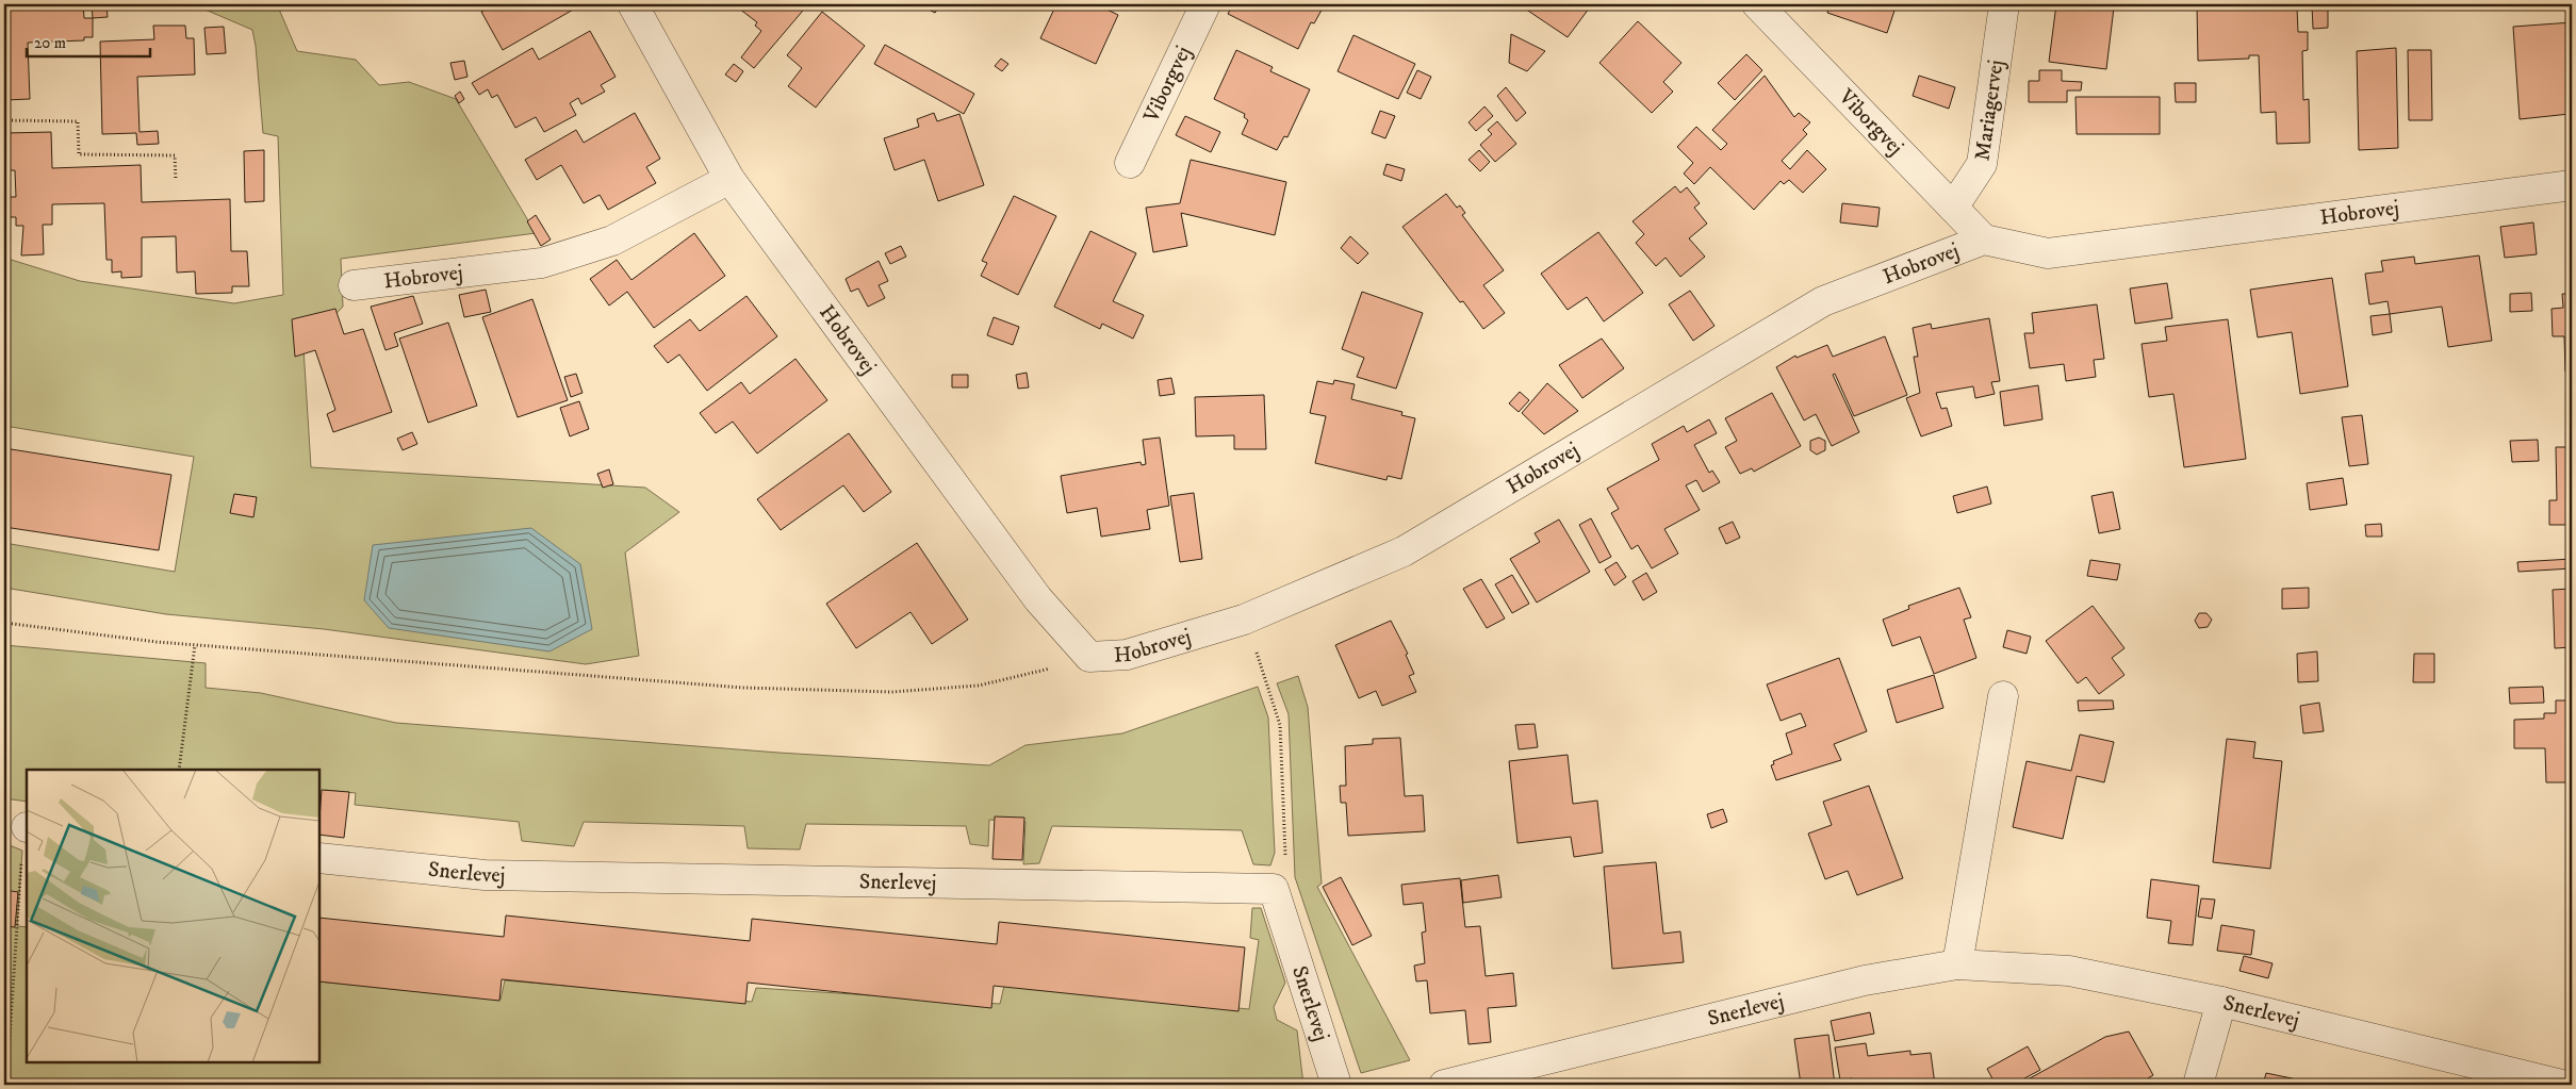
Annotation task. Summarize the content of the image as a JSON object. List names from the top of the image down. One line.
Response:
{"streets":{"street":["Viborgvej","Mariagervej","Hobrovej","Snerlevej"]},"crossings":[["Viborgvej","Mariagervej"],["Viborgvej","Hobrovej"]],"scale_bar":"20 m"}
